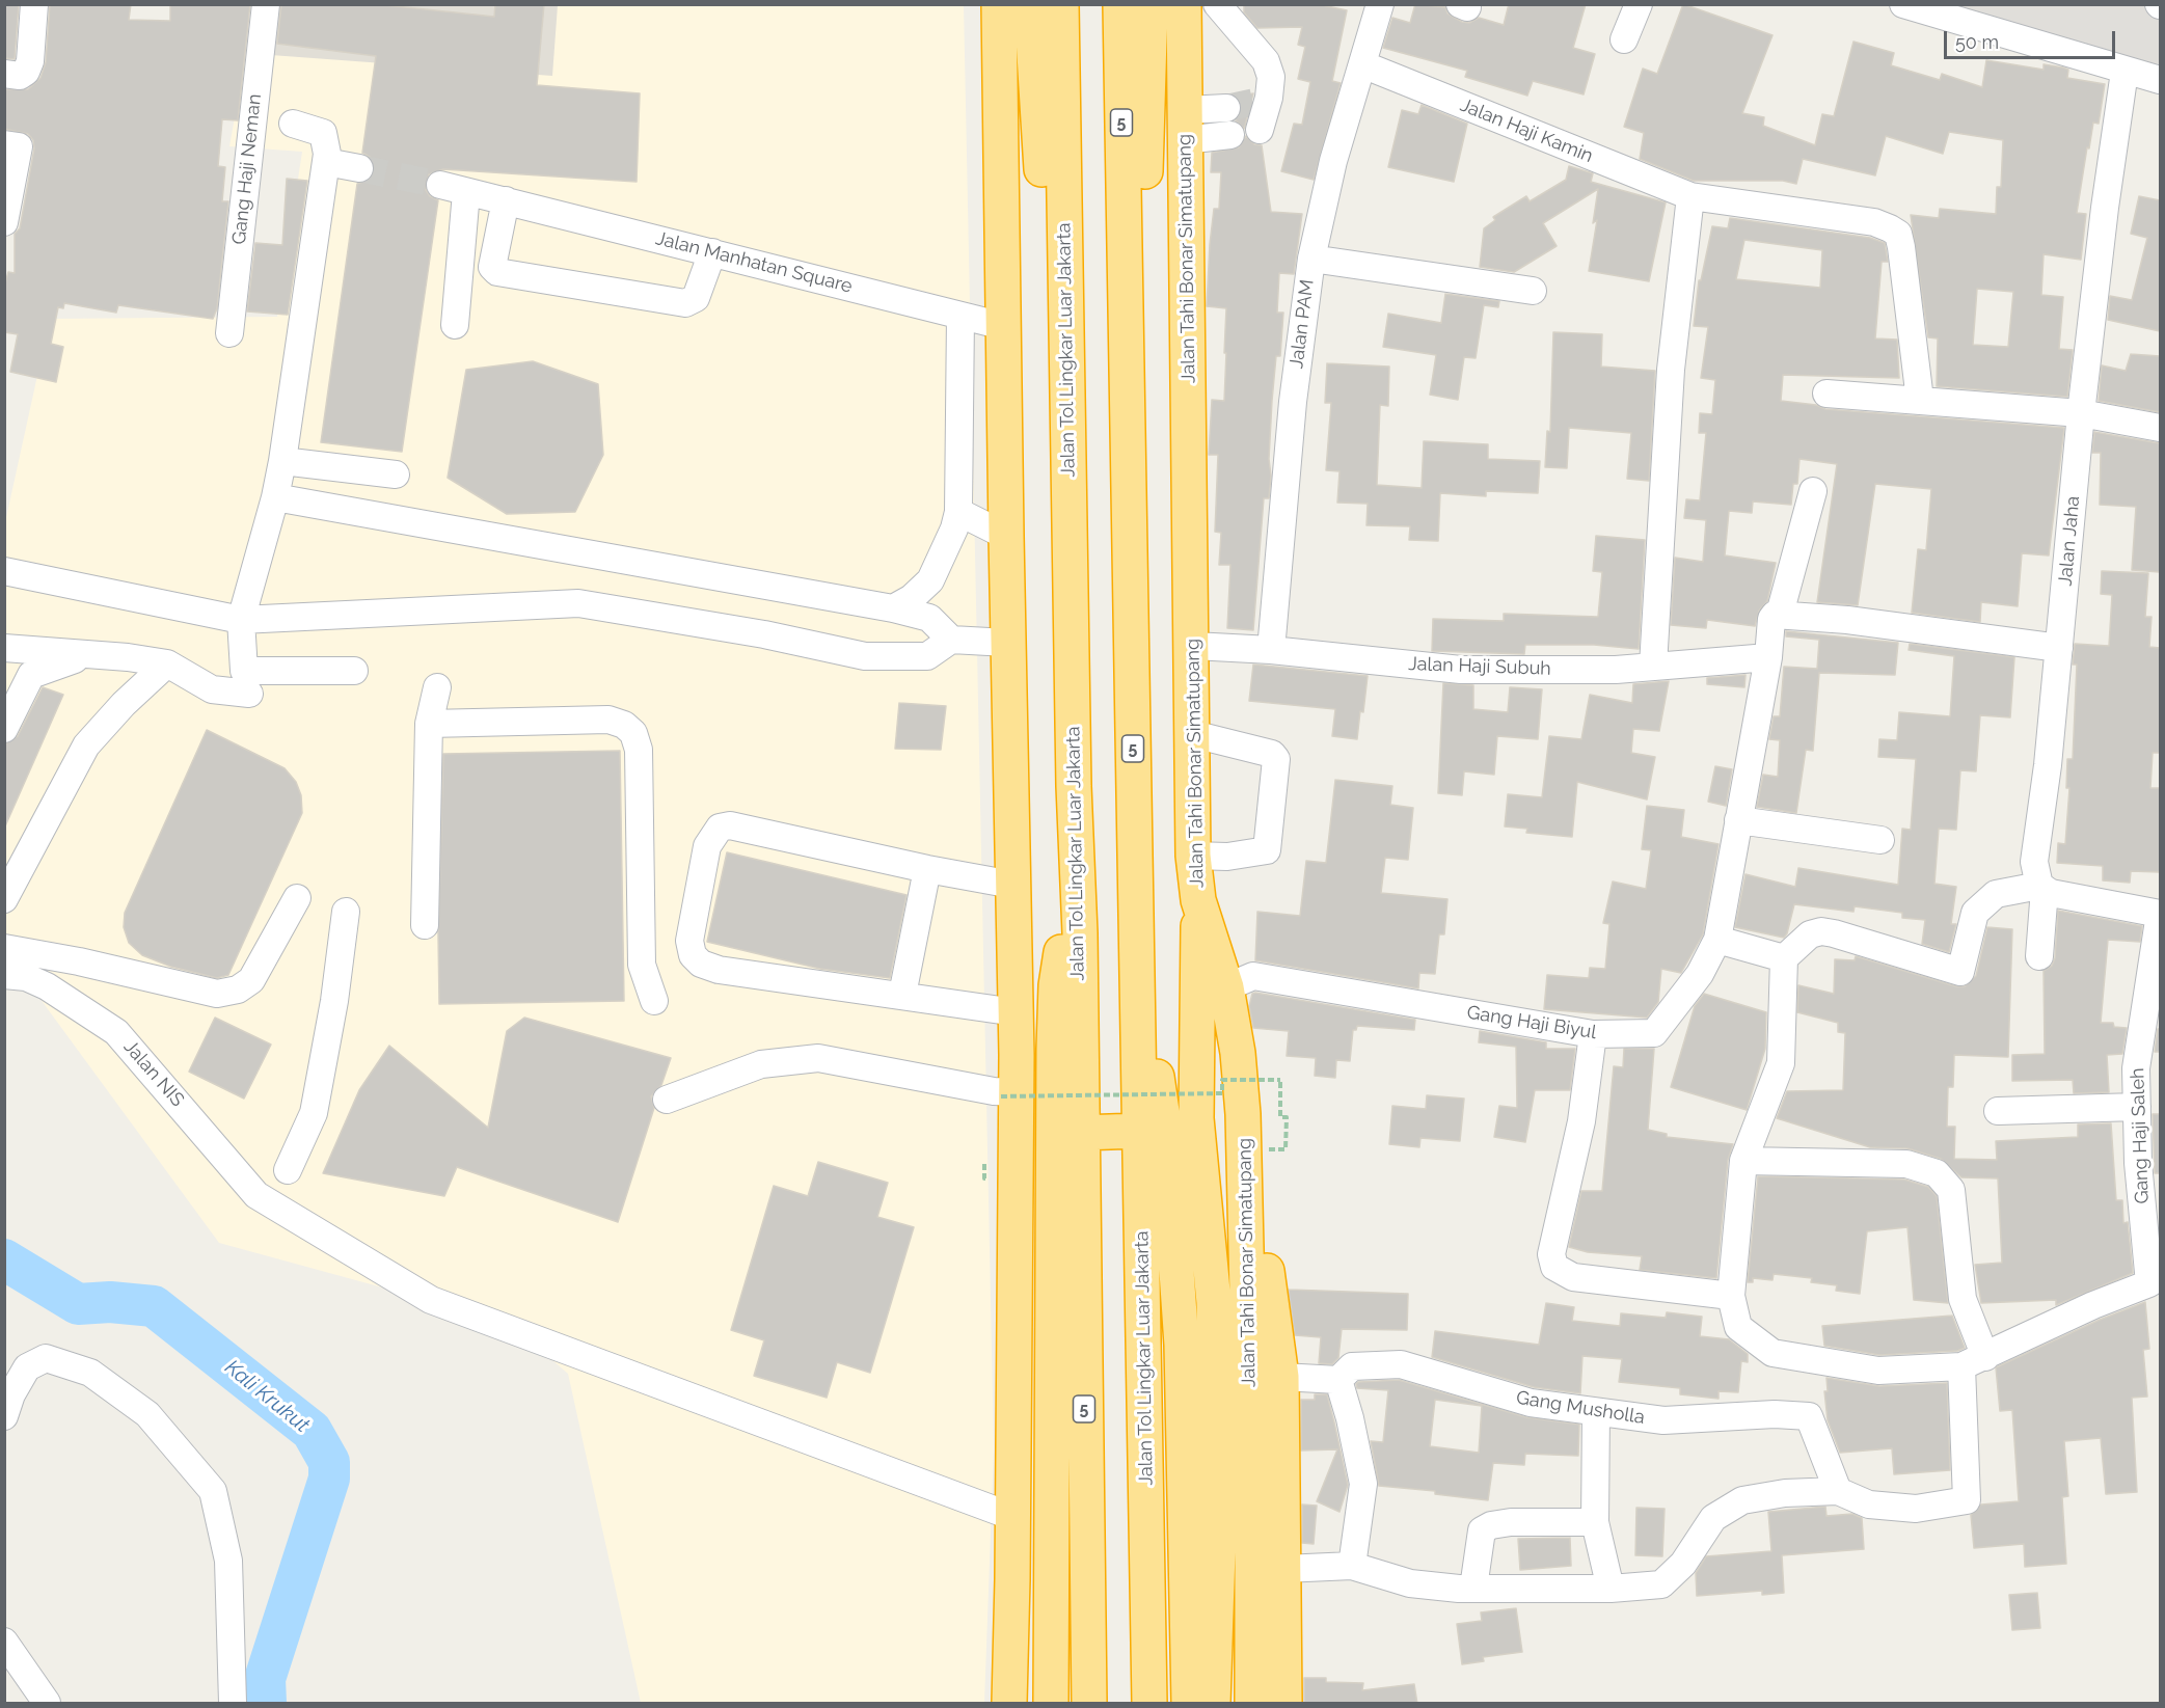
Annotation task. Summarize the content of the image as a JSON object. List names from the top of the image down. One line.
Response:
{"streets":{"highway":["5","Jalan Tahi Bonar Simatupang","Jalan Tol Lingkar Luar Jakarta"],"street":["Jalan Haji Kamin","Gang Haji Neman","Jalan Manhatan Square","Jalan PAM","Jalan Jaha","Jalan Haji Subuh","Gang Haji Biyul","Jalan NIS","Gang Haji Saleh","Gang Musholla"]},"crossings":[["Jalan Haji Kamin","Jalan PAM"],["Jalan Tahi Bonar Simatupang","Jalan Haji Subuh"],["Jalan Tahi Bonar Simatupang","Gang Haji Biyul"],["Jalan PAM","Jalan Haji Subuh"]],"water":["Kali Krukut"],"scale_bar":"50 m"}
